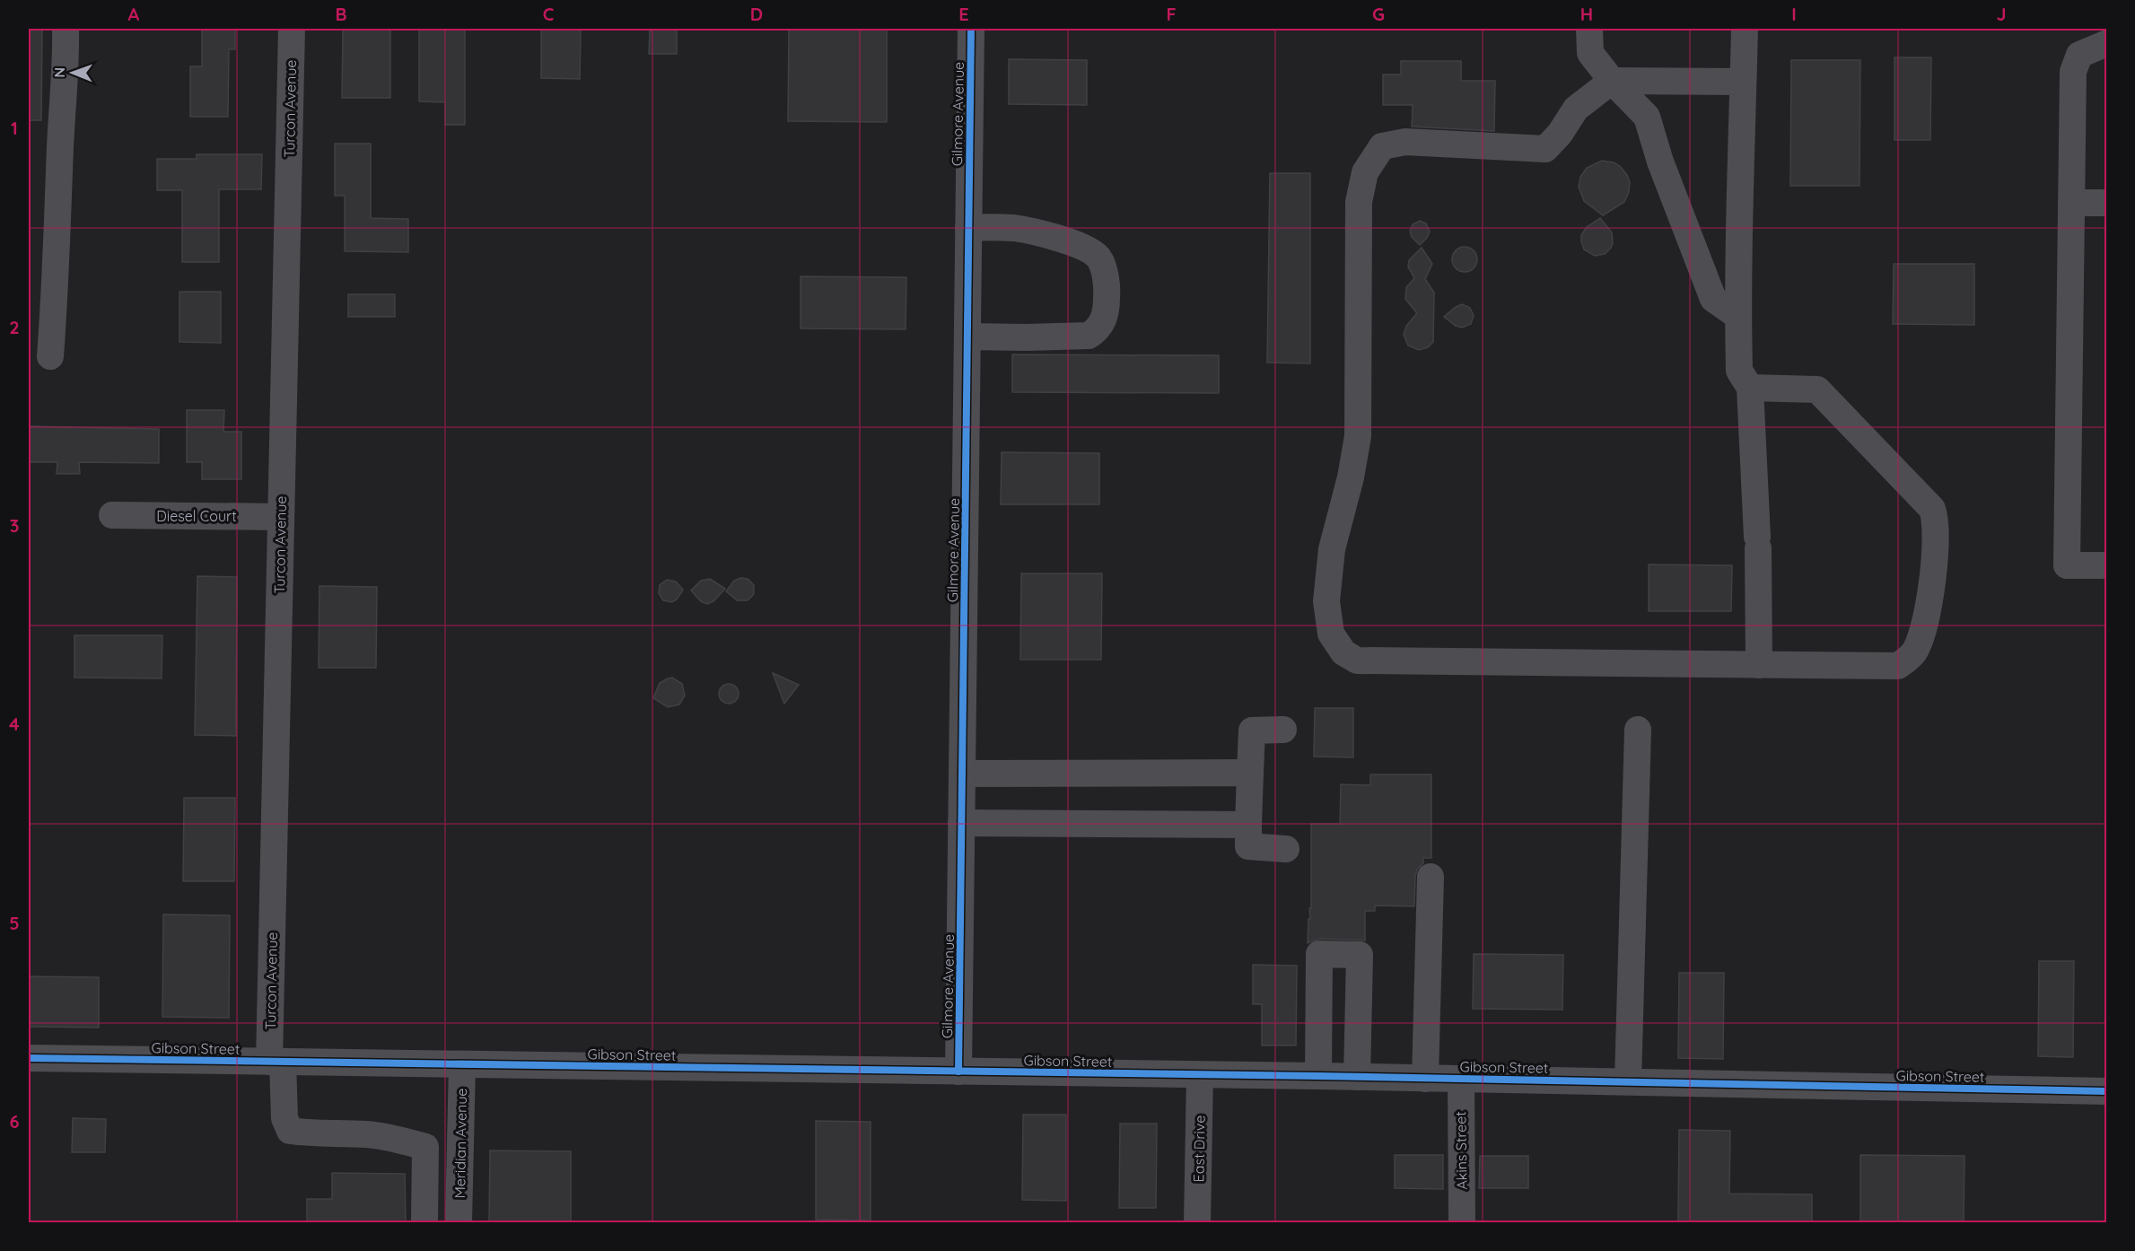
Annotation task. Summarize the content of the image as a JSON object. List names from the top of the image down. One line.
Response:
{"streets":{"street":["Turcon Avenue","Gilmore Avenue","Diesel Court","Gibson Street","Meridian Avenue","East Drive","Akins Street"]},"crossings":[["Turcon Avenue","Diesel Court"],["Turcon Avenue","Gibson Street"],["Gilmore Avenue","Gibson Street"],["Gibson Street","Meridian Avenue"],["Gibson Street","East Drive"],["Gibson Street","Akins Street"]],"north":"left","grid":{"columns":["A","B","C","D","E","F","G","H","I","J"],"rows":["1","2","3","4","5","6"]}}
